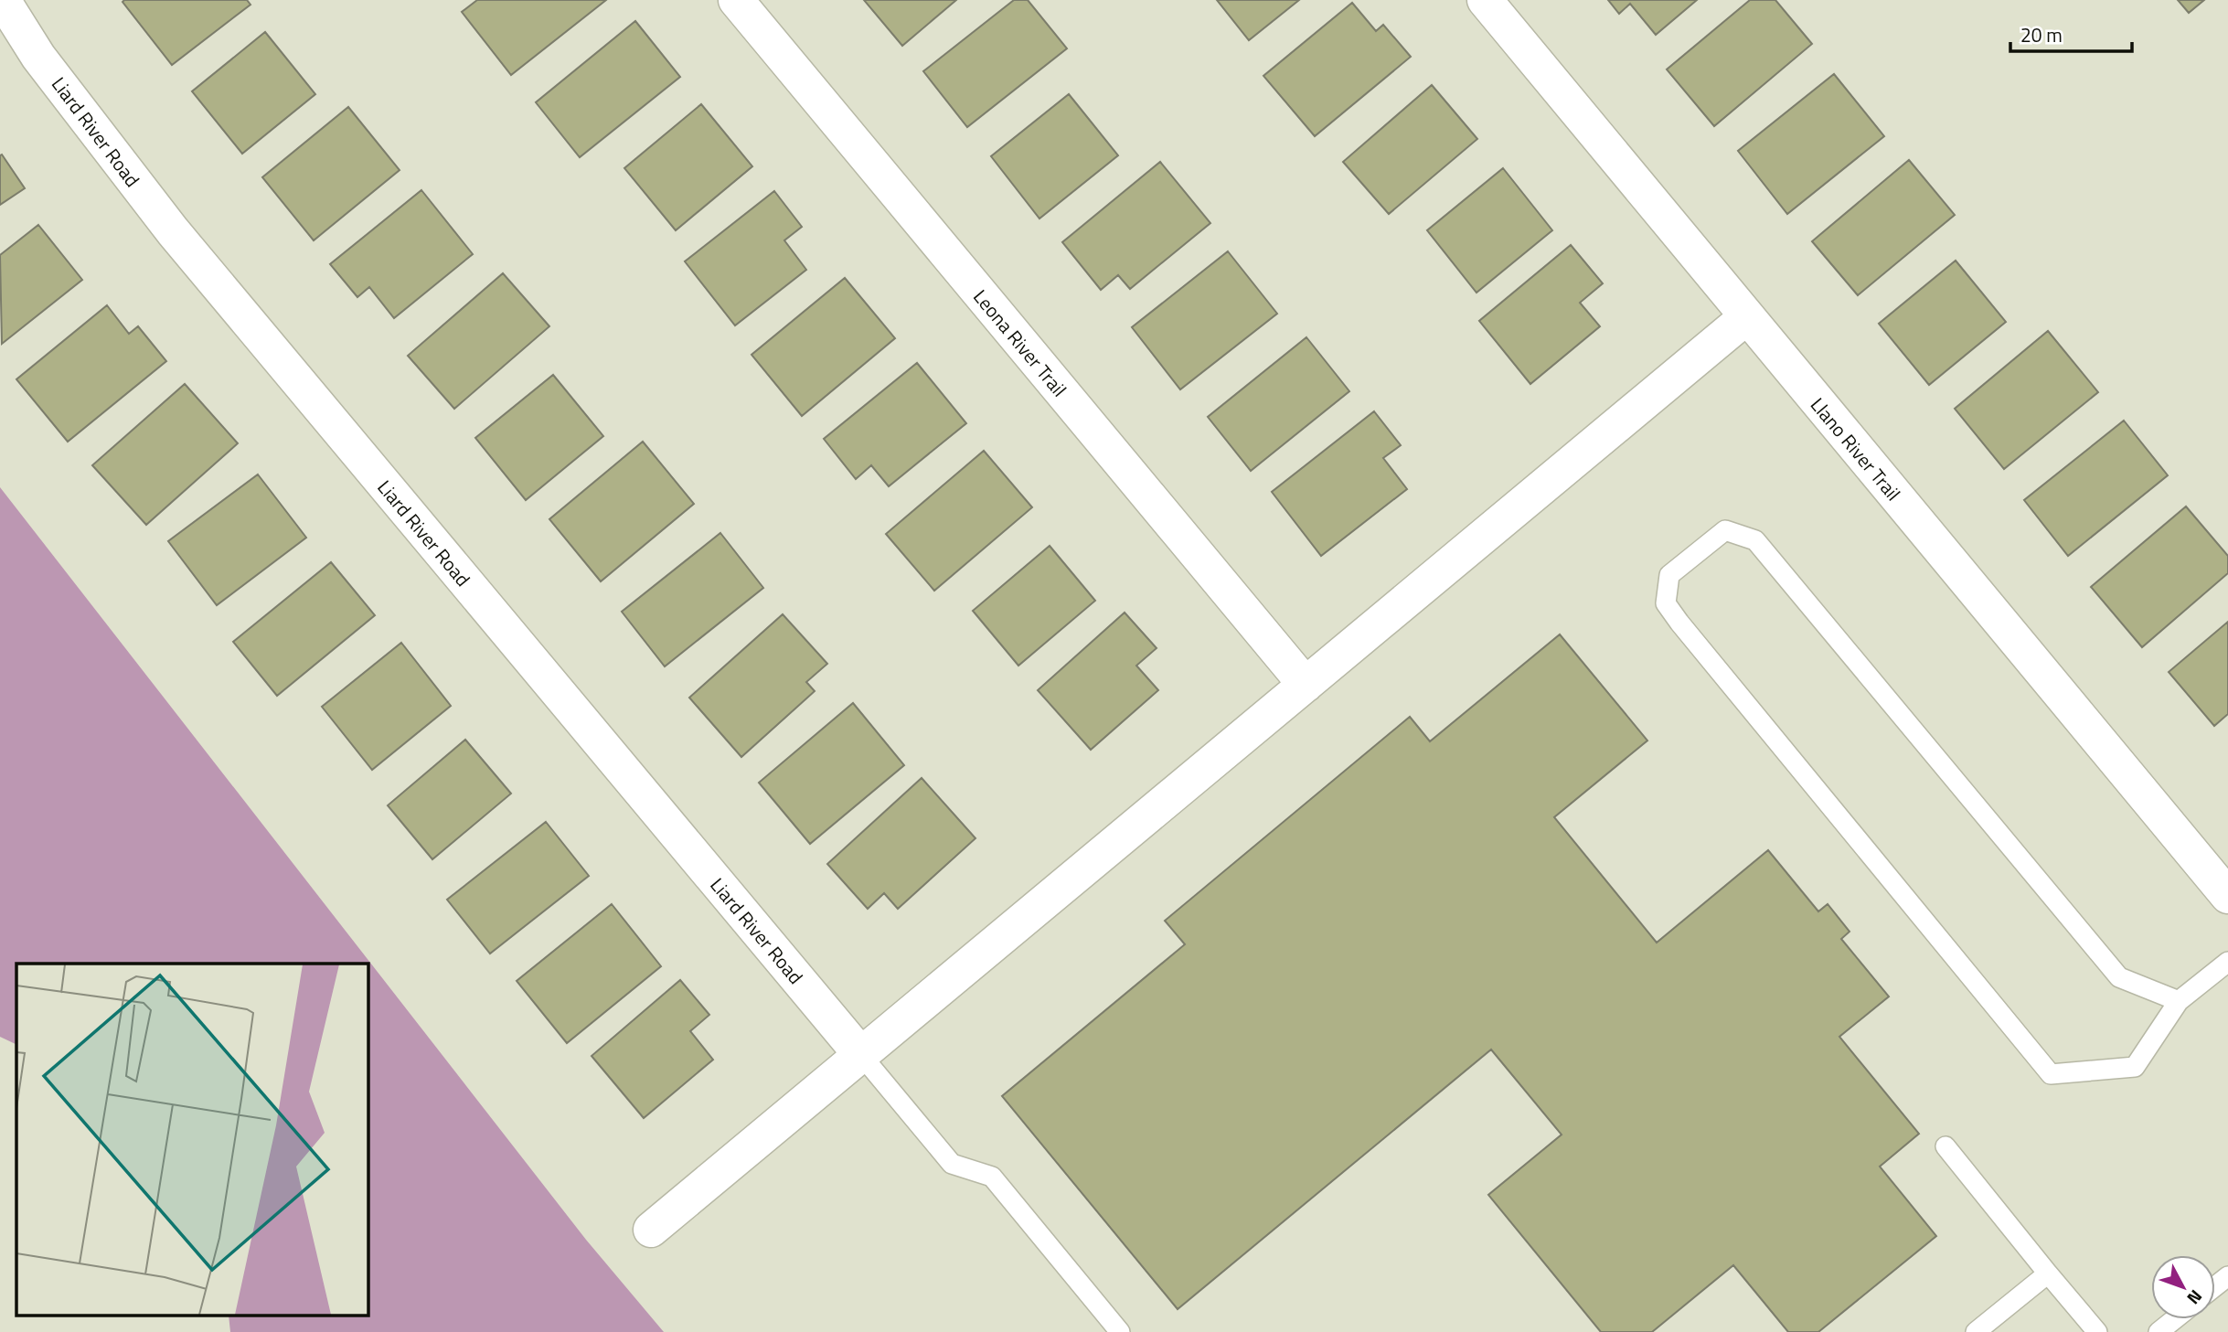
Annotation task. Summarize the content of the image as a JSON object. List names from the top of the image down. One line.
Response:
{"streets":{"street":["Liard River Road","Leona River Trail","Llano River Trail"]},"scale_bar":"20 m","north":"bottom right"}
